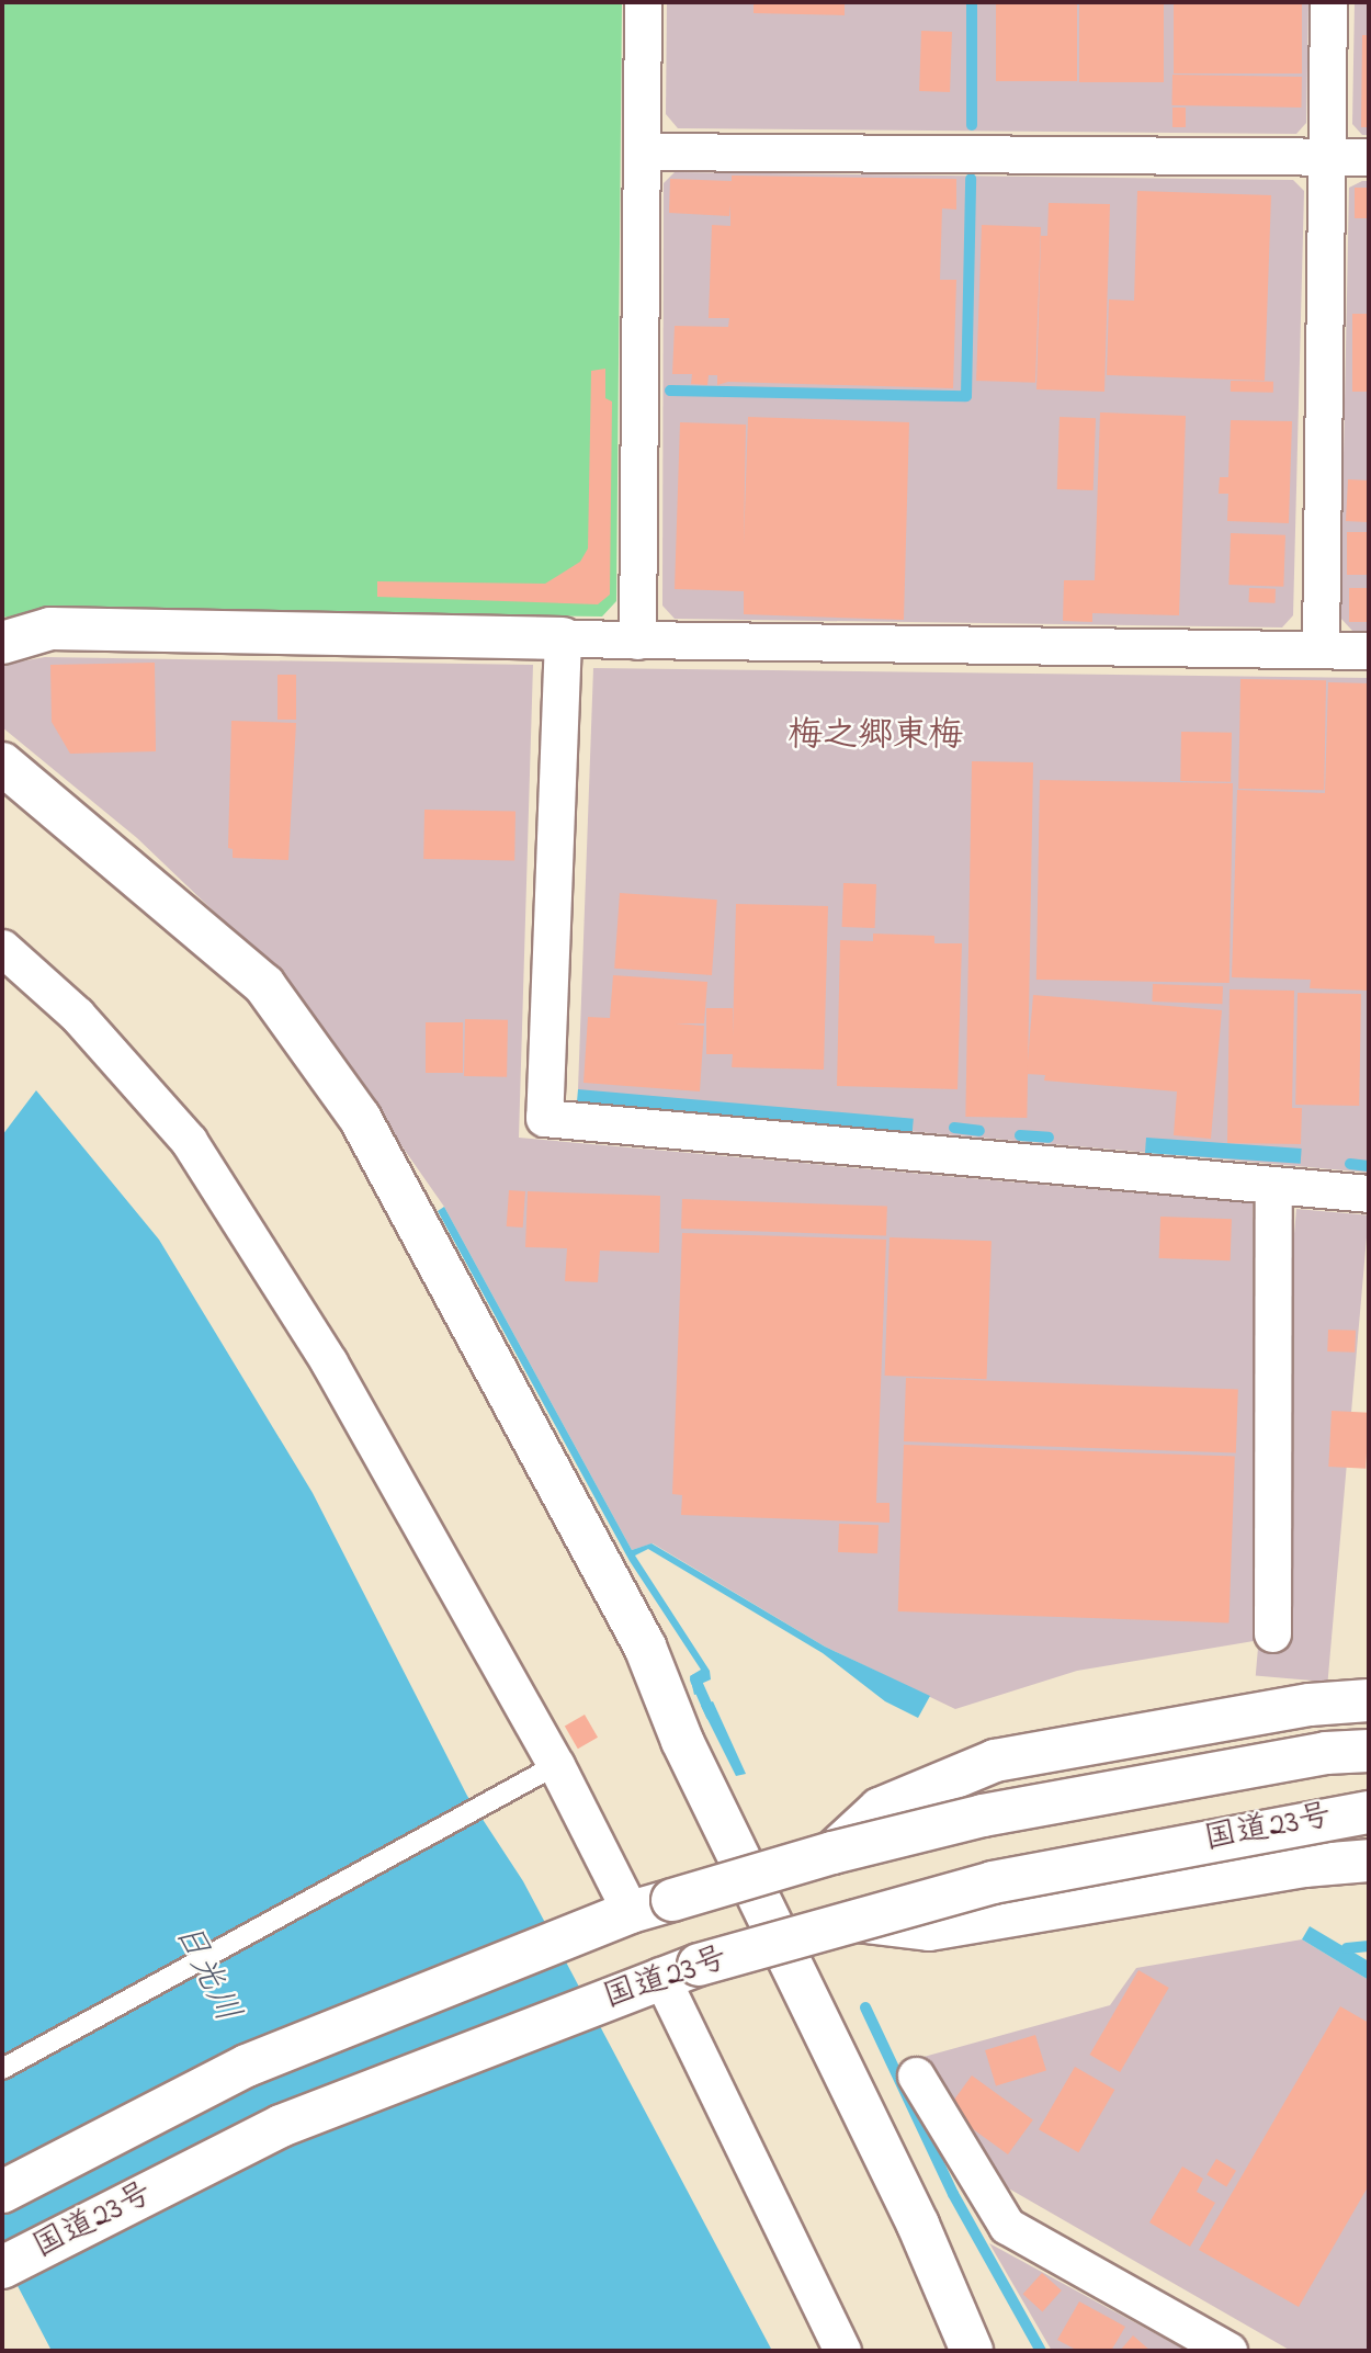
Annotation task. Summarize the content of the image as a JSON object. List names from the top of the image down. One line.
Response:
{"streets":{"main road":["国道23号"]},"districts":["梅之郷東梅"],"water":["日光川"]}
